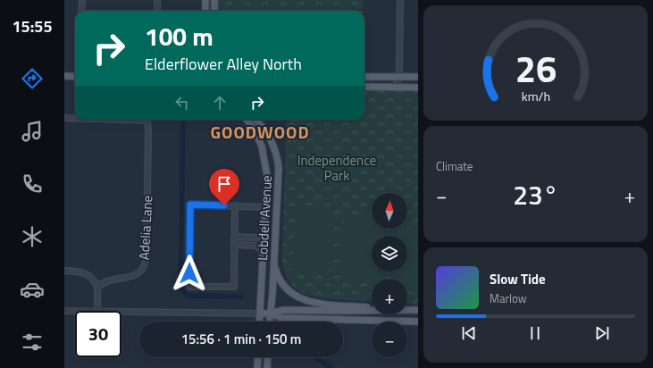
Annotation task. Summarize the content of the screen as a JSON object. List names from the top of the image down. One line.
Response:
{"streets":{"main road":["Lobdell Avenue"],"street":["Adelia Lane"]},"districts":["GOODWOOD"],"parks":["Independence Park"],"north":"top","page":{"tabs":"15:55","turn":["100 m","Elderflower Alley North"],"tile":"Climate","heat":["−","23°","+"],"map_buttons":["+","−"],"song":["Slow Tide","Marlow"],"limit":"30","trip":"15:56 · 1 min · 150 m","gauge":["26","km/h"]}}
